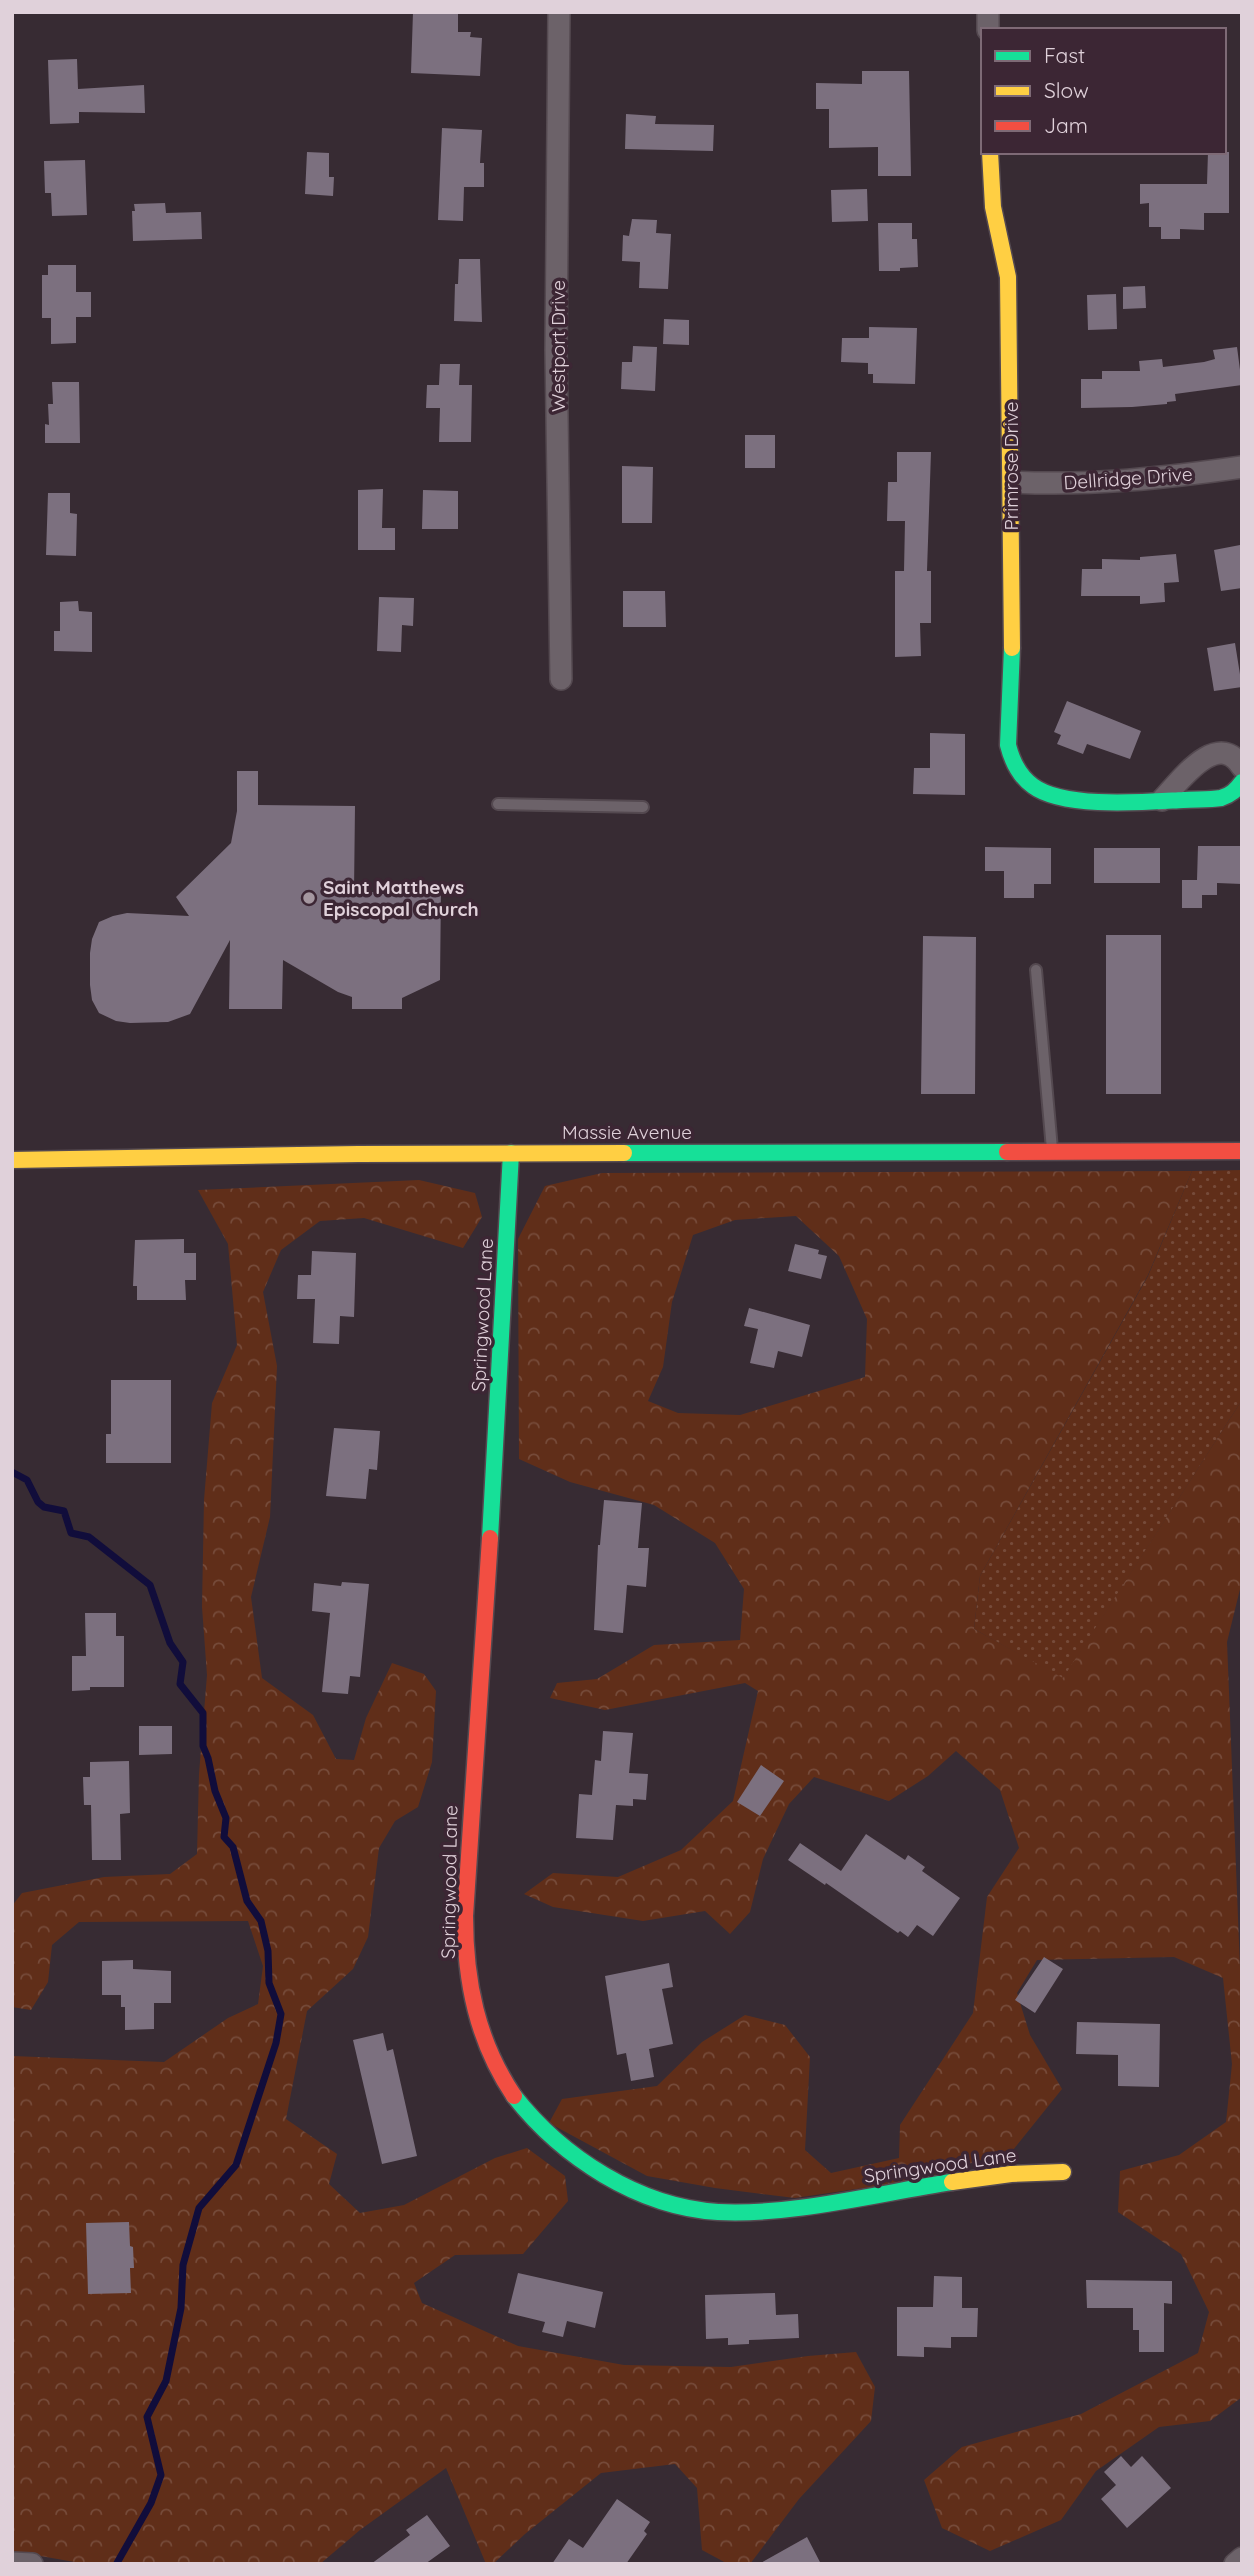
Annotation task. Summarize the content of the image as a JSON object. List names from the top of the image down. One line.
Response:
{"streets":{"street":["Westport Drive","Primrose Drive","Dellridge Drive","Massie Avenue","Springwood Lane"]},"crossings":[["Primrose Drive","Dellridge Drive"],["Massie Avenue","Springwood Lane"]],"places":["Saint Matthews Episcopal Church"],"legend":["Fast","Slow","Jam"]}
